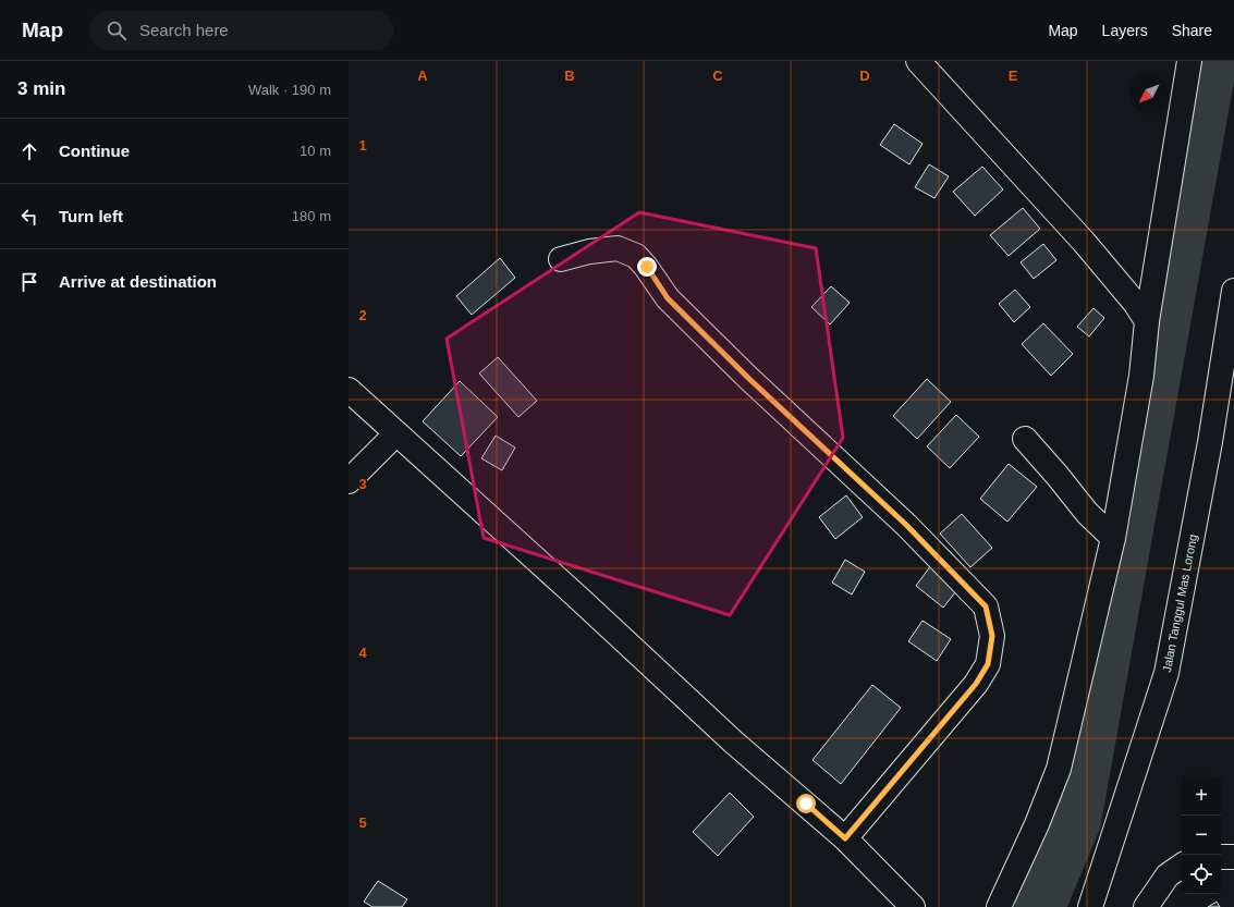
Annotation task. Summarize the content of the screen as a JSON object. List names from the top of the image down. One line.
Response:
{"streets":{"street":["Jalan Tanggul Mas Lorong"]},"north":"bottom left","page":{"header":"Map","search":"Search here","nav":["Map","Layers","Share"],"heading":["3 min","Walk · 190 m"],"list":[["Continue","10 m"],["Turn left","180 m"],"Arrive at destination"],"map_buttons":["+","−"]},"grid":{"columns":["A","B","C","D","E"],"rows":["1","2","3","4","5"]}}
